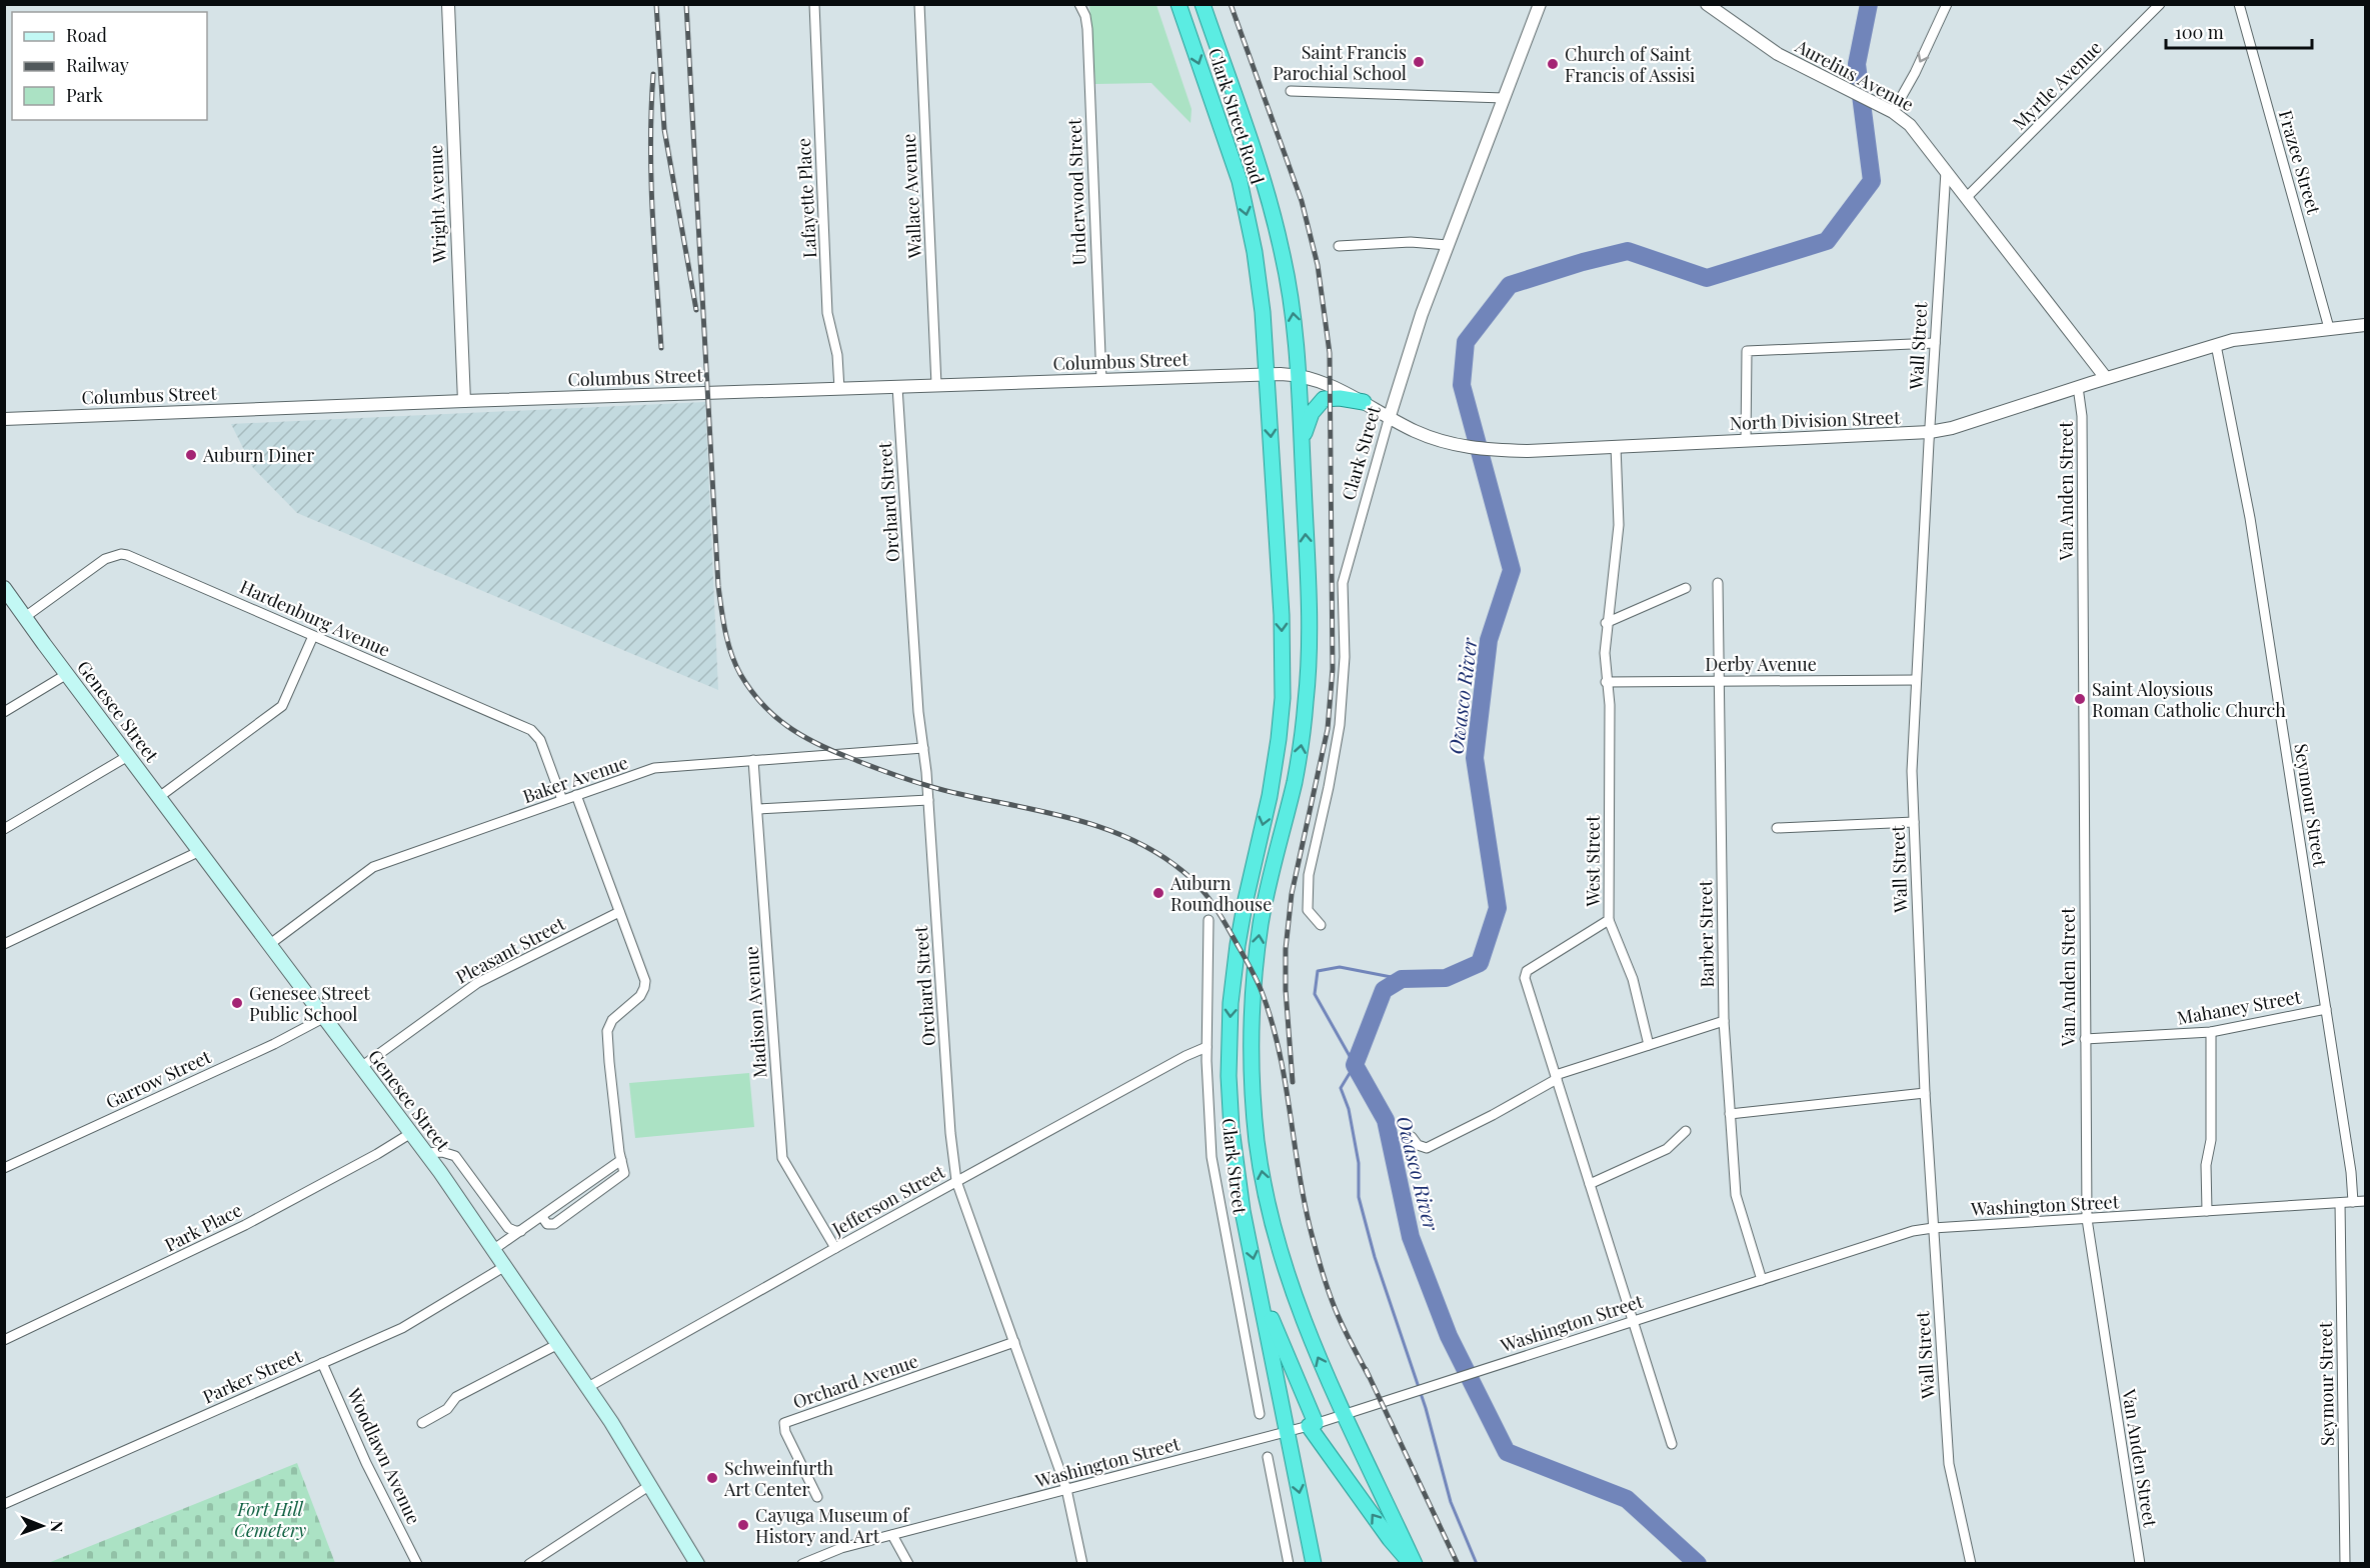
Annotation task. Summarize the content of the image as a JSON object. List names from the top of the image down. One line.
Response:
{"streets":{"highway":["Clark Street Road"],"main road":["Genesee Street"],"street":["Aurelius Avenue","Myrtle Avenue","Frazee Street","Underwood Street","Wallace Avenue","Lafayette Place","Wright Avenue","Wall Street","Columbus Street","North Division Street","Clark Street","Van Anden Street","Orchard Street","Hardenburg Avenue","Derby Avenue","Baker Avenue","Seymour Street","West Street","Barber Street","Pleasant Street","Mahaney Street","Madison Avenue","Garrow Street","Jefferson Street","Washington Street","Park Place","Parker Street","Orchard Avenue","Woodlawn Avenue"]},"crossings":[["Aurelius Avenue","Myrtle Avenue"],["Aurelius Avenue","Wall Street"],["Aurelius Avenue","North Division Street"],["Clark Street Road","Columbus Street"],["Clark Street Road","North Division Street"],["Frazee Street","North Division Street"],["Underwood Street","Columbus Street"],["Wallace Avenue","Columbus Street"],["Lafayette Place","Columbus Street"],["Wright Avenue","Columbus Street"],["Wall Street","North Division Street"],["Wall Street","Derby Avenue"],["Wall Street","Washington Street"],["Columbus Street","North Division Street"],["Columbus Street","Orchard Street"],["North Division Street","Clark Street"],["North Division Street","Van Anden Street"],["North Division Street","Seymour Street"],["North Division Street","West Street"],["Clark Street","Jefferson Street"],["Van Anden Street","Mahaney Street"],["Van Anden Street","Washington Street"],["Orchard Street","Baker Avenue"],["Orchard Street","Jefferson Street"],["Orchard Street","Washington Street"],["Orchard Street","Orchard Avenue"],["Hardenburg Avenue","Genesee Street"],["Hardenburg Avenue","Baker Avenue"],["Derby Avenue","West Street"],["Derby Avenue","Barber Street"],["Genesee Street","Baker Avenue"],["Genesee Street","Pleasant Street"],["Genesee Street","Garrow Street"],["Genesee Street","Jefferson Street"],["Genesee Street","Park Place"],["Genesee Street","Parker Street"],["Baker Avenue","Madison Avenue"],["Seymour Street","Mahaney Street"],["Seymour Street","Washington Street"],["West Street","Washington Street"],["Barber Street","Washington Street"],["Madison Avenue","Jefferson Street"],["Parker Street","Woodlawn Avenue"]],"water":["Owasco River"],"parks":["Fort Hill Cemetery"],"places":["Saint Francis Parochial School","Church of Saint Francis of Assisi","Auburn Diner","Saint Aloysious Roman Catholic Church","Auburn Roundhouse","Genesee Street Public School","Schweinfurth Art Center","Cayuga Museum of History and Art"],"legend":["Road","Railway","Park"],"scale_bar":"100 m","north":"right"}
